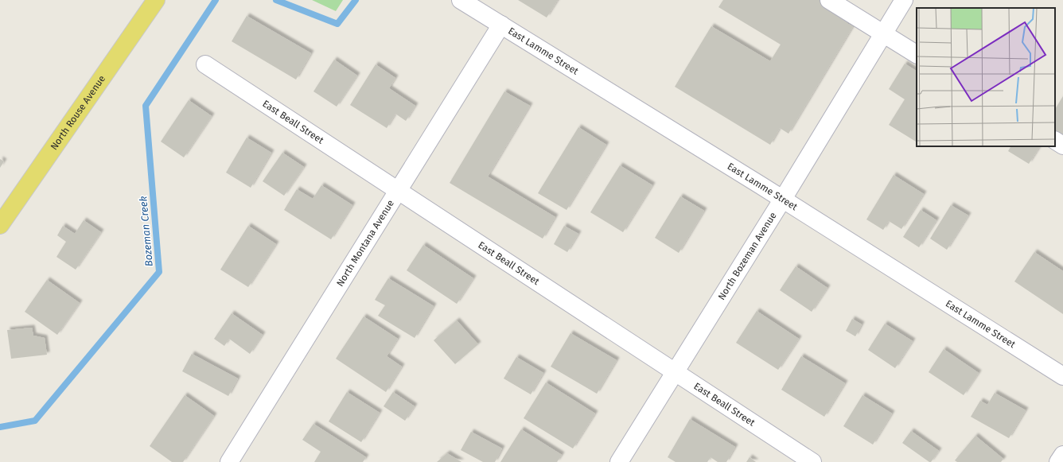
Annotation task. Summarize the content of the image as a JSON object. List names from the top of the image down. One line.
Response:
{"streets":{"main road":["North Rouse Avenue"],"street":["East Lamme Street","East Beall Street","North Montana Avenue","North Bozeman Avenue"]},"crossings":[["East Lamme Street","North Montana Avenue"],["East Lamme Street","North Bozeman Avenue"],["East Beall Street","North Montana Avenue"],["East Beall Street","North Bozeman Avenue"]],"water":["Bozeman Creek"]}
